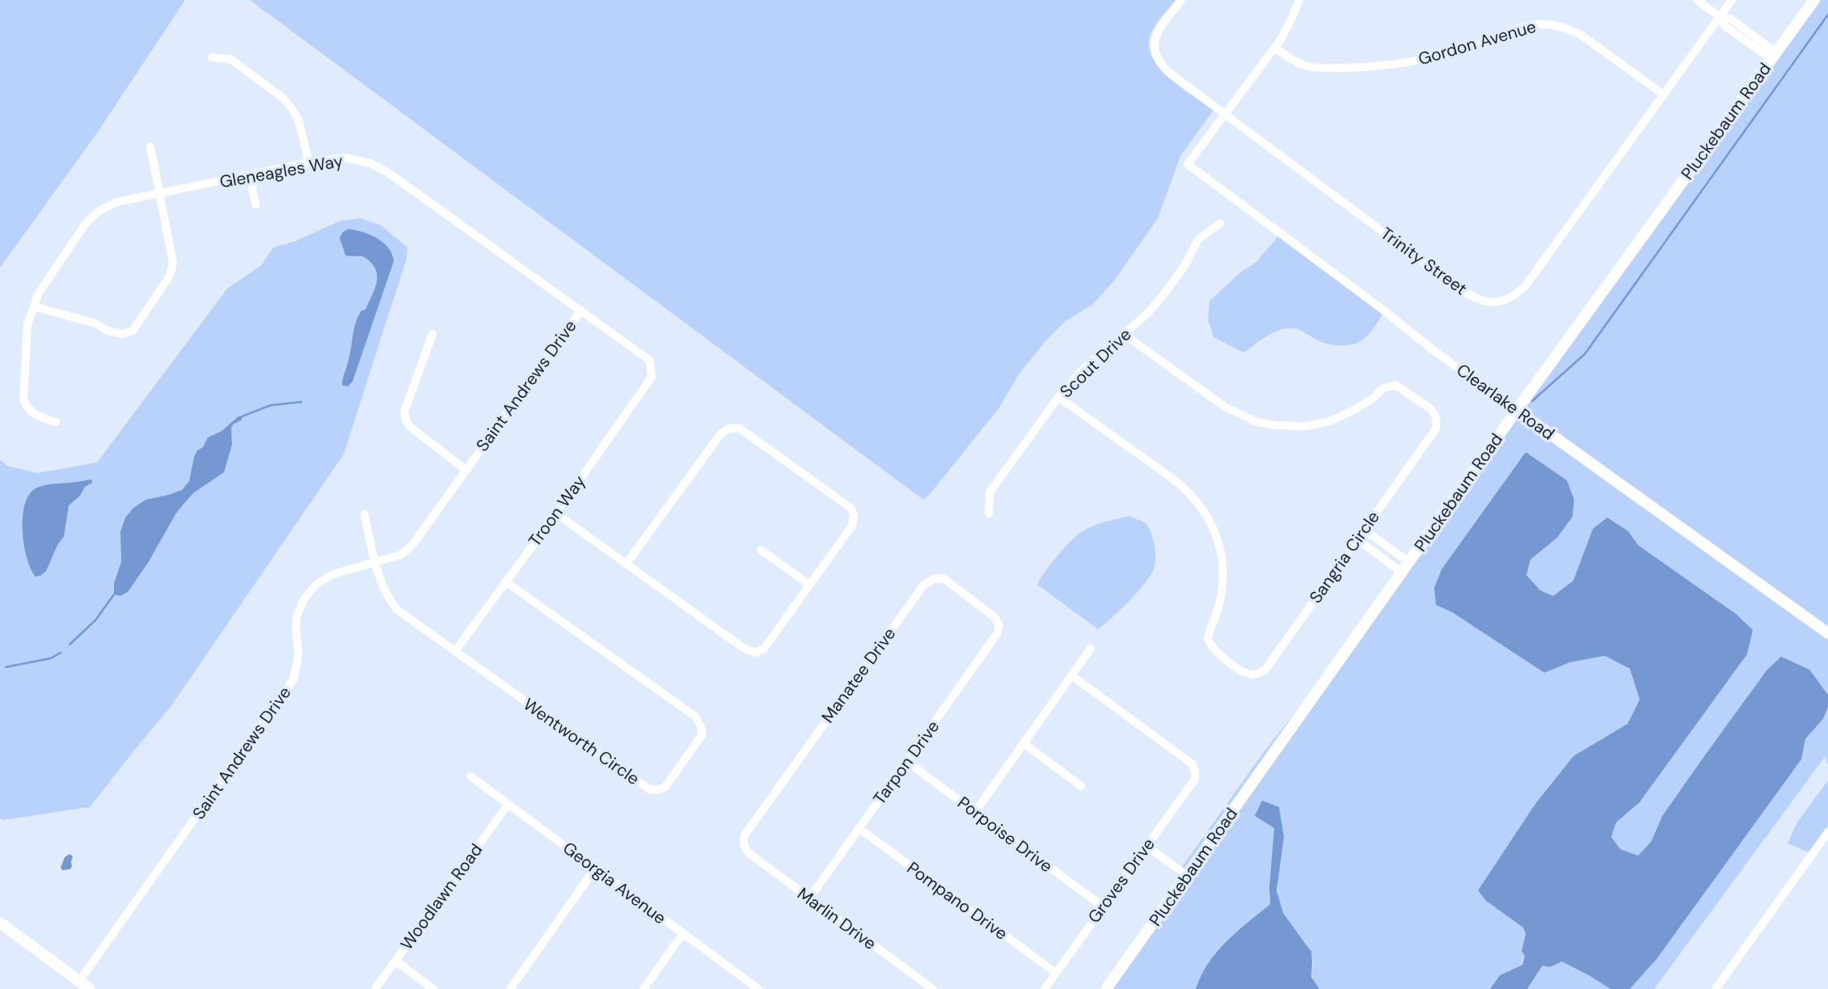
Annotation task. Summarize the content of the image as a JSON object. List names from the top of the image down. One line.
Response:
{"streets":{"street":["Gordon Avenue","Pluckebaum Road","Gleneagles Way","Trinity Street","Scout Drive","Saint Andrews Drive","Clearlake Road","Troon Way","Sangria Circle","Manatee Drive","Wentworth Circle","Tarpon Drive","Porpoise Drive","Groves Drive","Georgia Avenue","Woodlawn Road","Pompano Drive","Marlin Drive"]},"crossings":[["Gordon Avenue","Trinity Street"],["Pluckebaum Road","Clearlake Road"],["Gleneagles Way","Saint Andrews Drive"],["Gleneagles Way","Troon Way"],["Trinity Street","Clearlake Road"],["Scout Drive","Sangria Circle"],["Saint Andrews Drive","Wentworth Circle"],["Troon Way","Wentworth Circle"],["Manatee Drive","Tarpon Drive"],["Manatee Drive","Marlin Drive"],["Tarpon Drive","Porpoise Drive"],["Tarpon Drive","Pompano Drive"],["Tarpon Drive","Marlin Drive"],["Porpoise Drive","Groves Drive"],["Groves Drive","Pompano Drive"],["Georgia Avenue","Woodlawn Road"]]}
